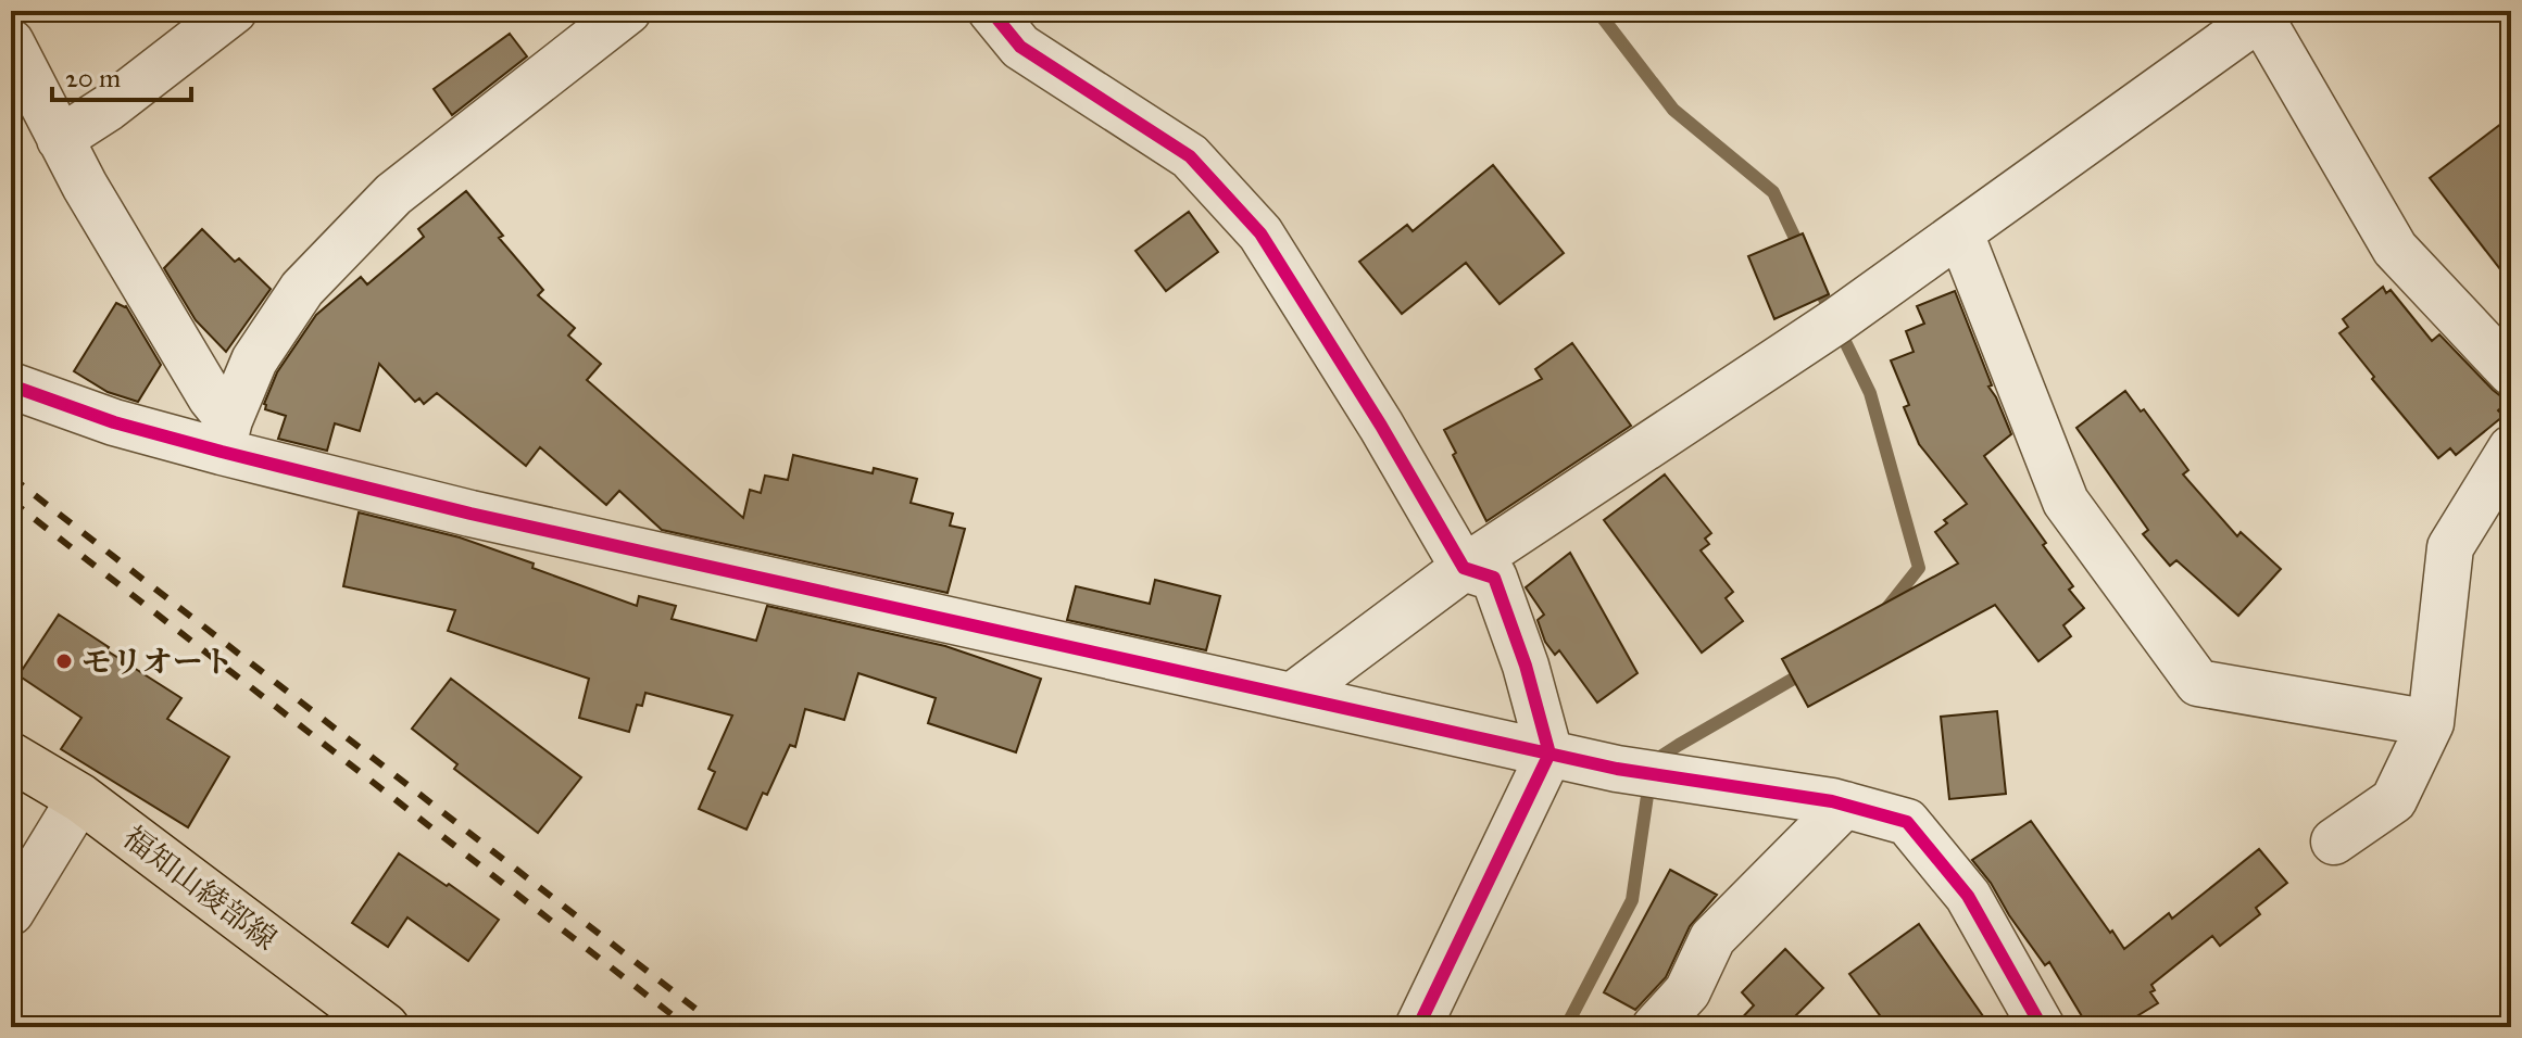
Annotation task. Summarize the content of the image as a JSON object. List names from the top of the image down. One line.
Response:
{"streets":{"main road":["福知山綾部線"]},"places":["モリオート"],"scale_bar":"20 m"}
